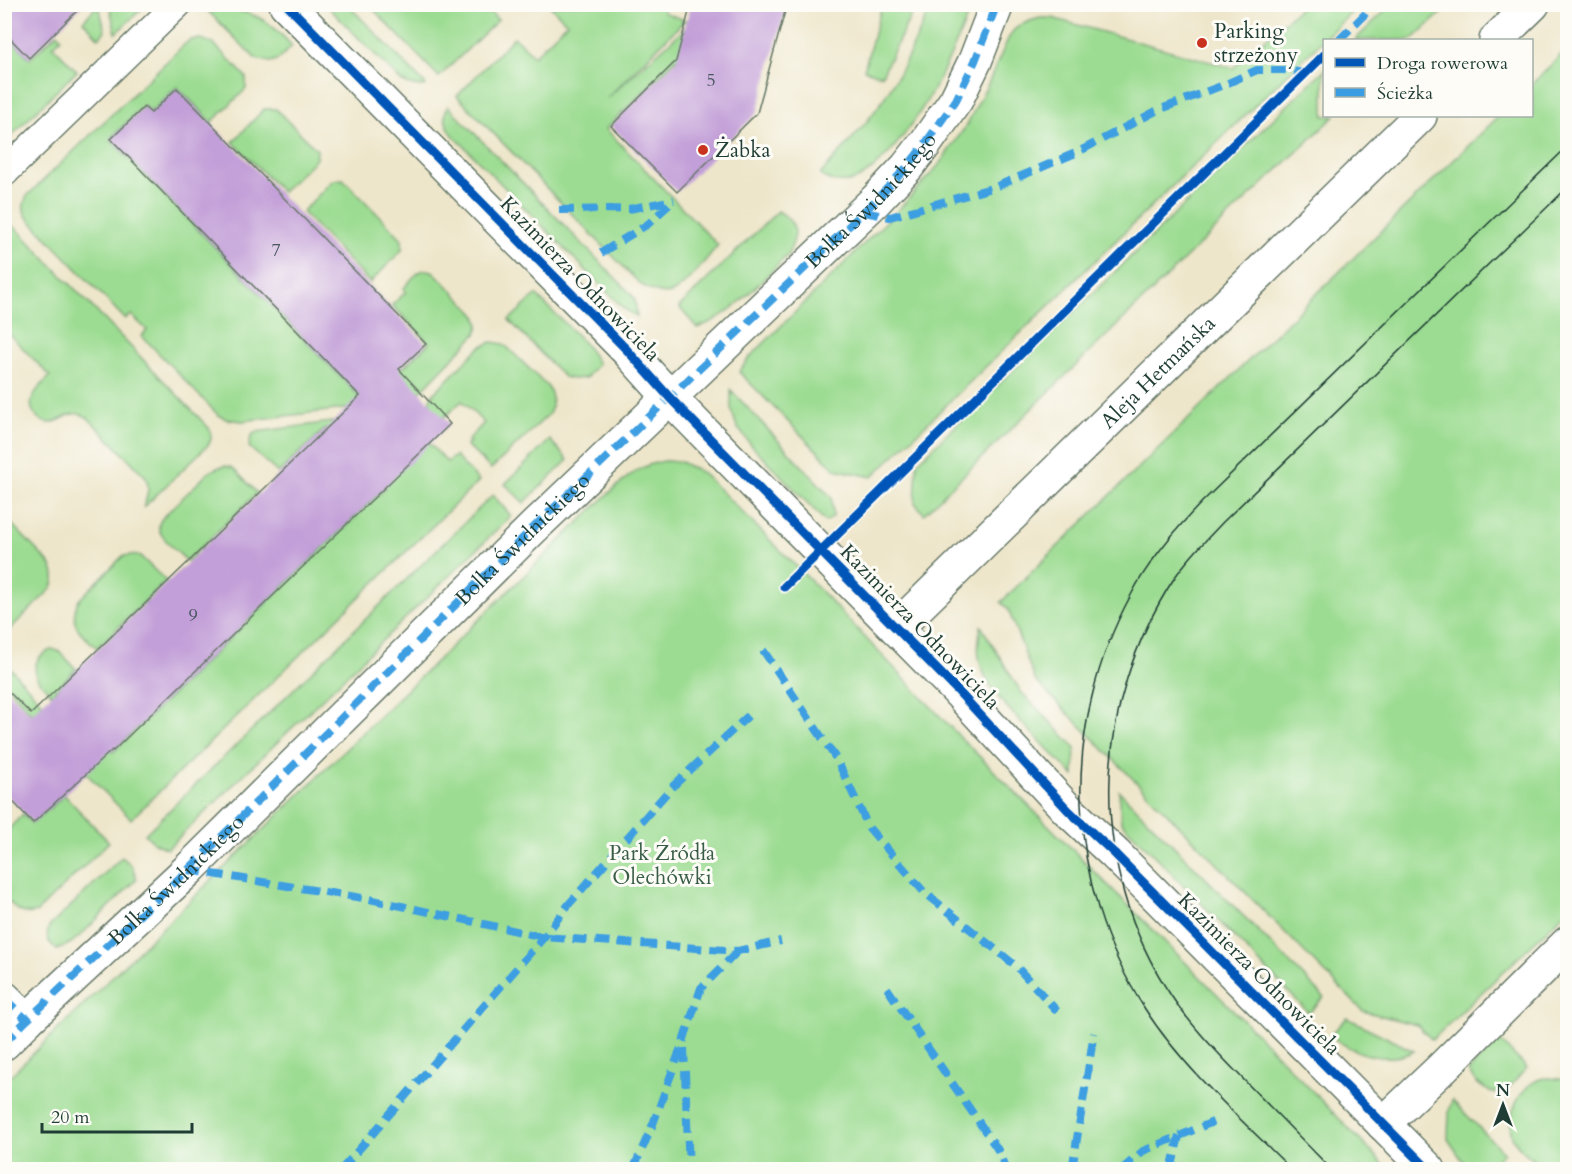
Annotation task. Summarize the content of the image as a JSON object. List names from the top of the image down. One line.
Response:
{"streets":{"street":["Bolka Świdnickiego","Kazimierza Odnowiciela","Aleja Hetmańska"]},"crossings":[["Bolka Świdnickiego","Kazimierza Odnowiciela"],["Kazimierza Odnowiciela","Aleja Hetmańska"]],"parks":["Park Źródła Olechówki"],"places":["Parking strzeżony","Żabka"],"house_numbers":["5","7","9"],"legend":["Droga rowerowa","Ścieżka"],"scale_bar":"20 m","north":"top"}
